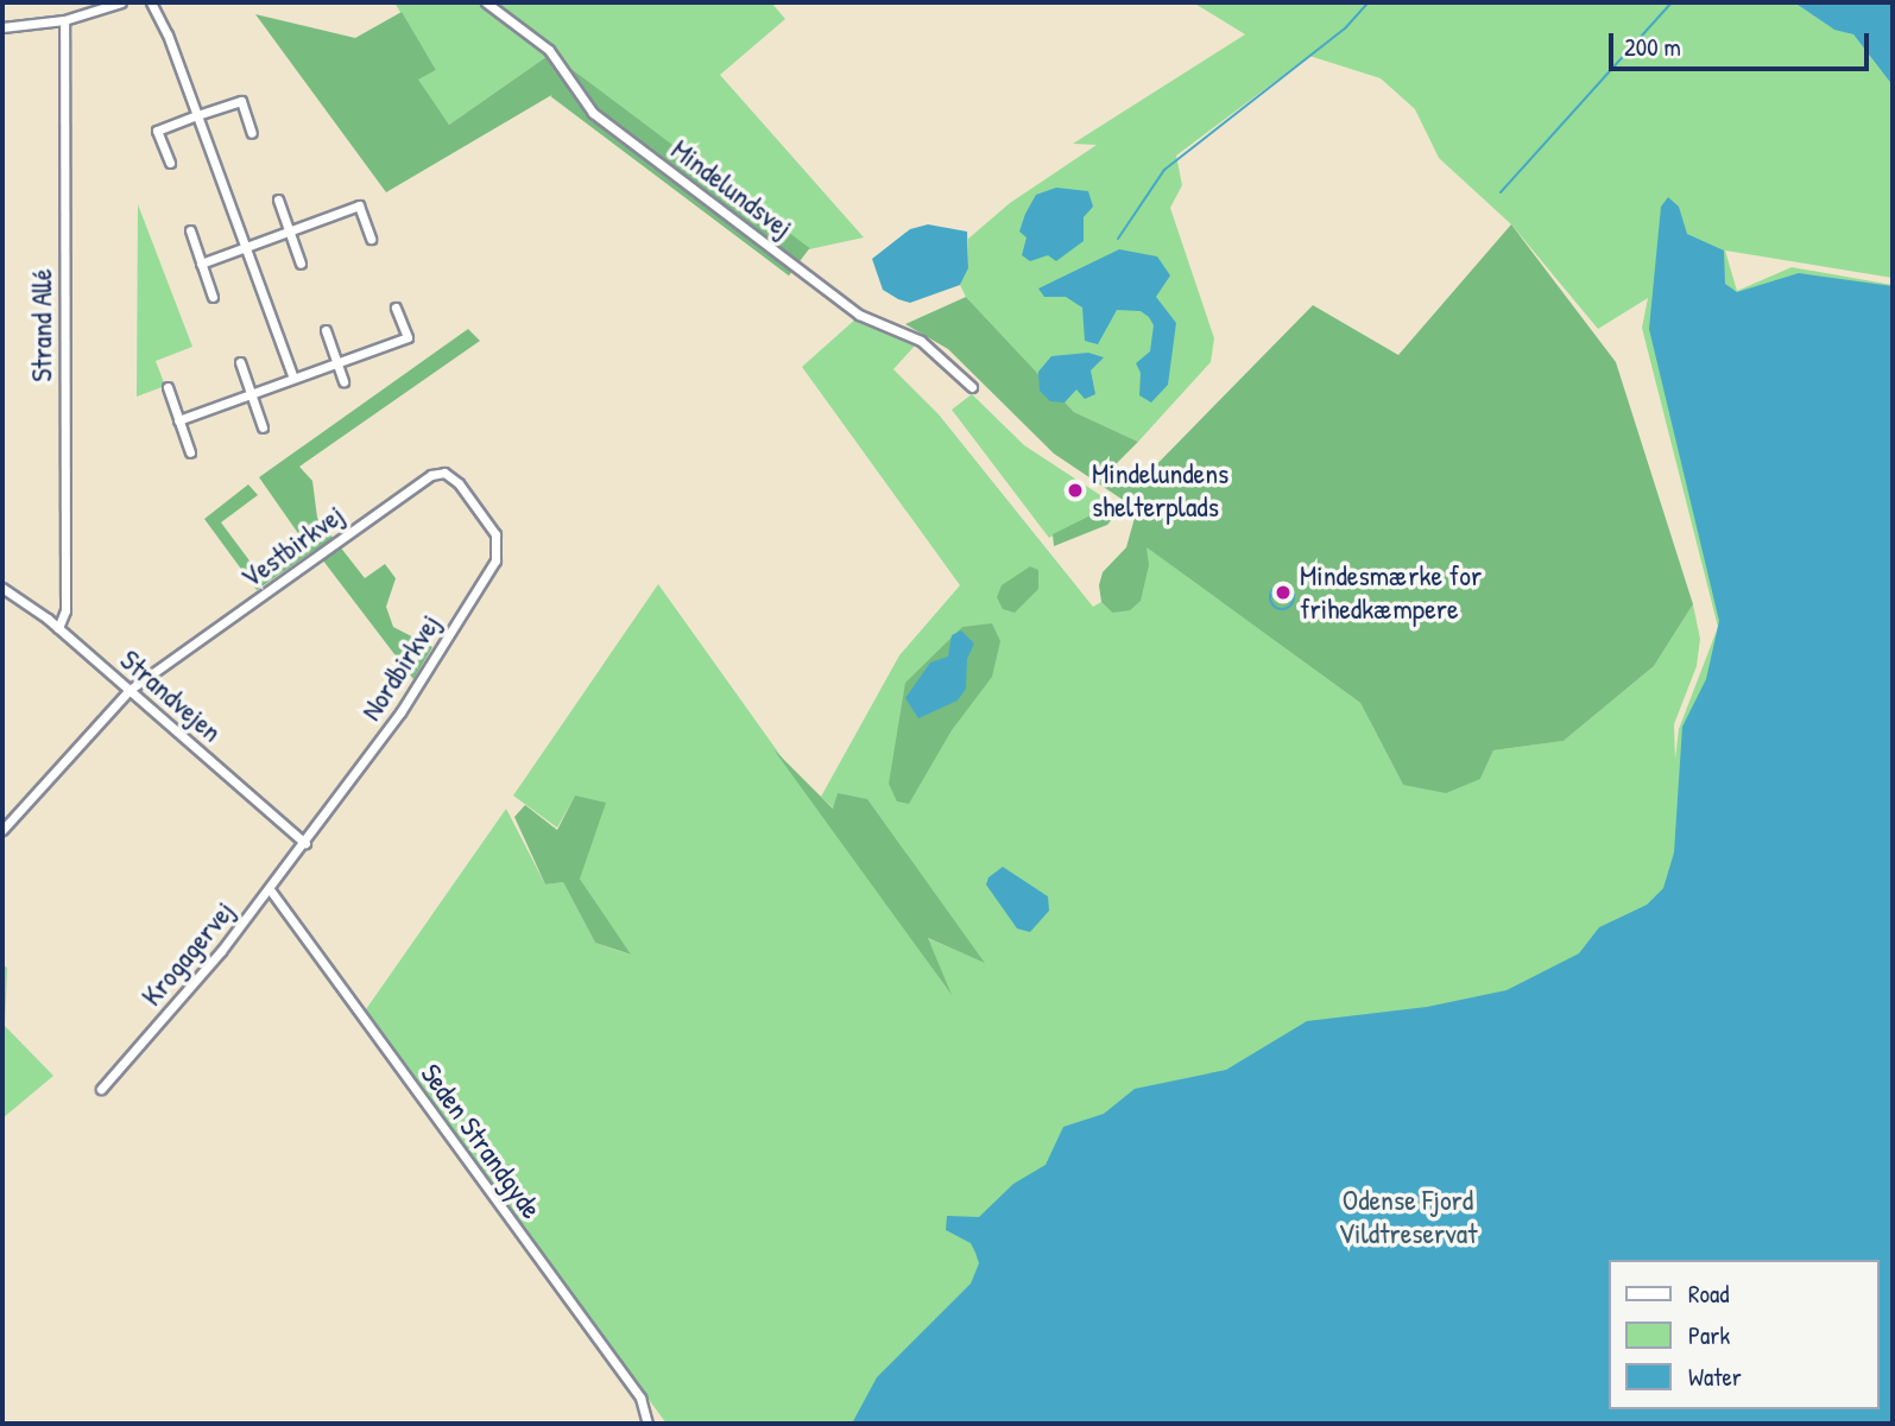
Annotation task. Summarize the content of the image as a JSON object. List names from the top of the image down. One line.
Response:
{"streets":{"street":["Mindelundsvej","Strand Allé","Vestbirkvej","Nordbirkvej","Strandvejen","Krogagervej","Seden Strandgyde"]},"crossings":[["Strand Allé","Strandvejen"],["Vestbirkvej","Nordbirkvej"],["Vestbirkvej","Strandvejen"],["Nordbirkvej","Strandvejen"],["Nordbirkvej","Krogagervej"],["Strandvejen","Krogagervej"],["Krogagervej","Seden Strandgyde"]],"parks":["Odense Fjord Vildtreservat"],"places":["Mindelundens shelterplads","Mindesmærke for frihedkæmpere"],"legend":["Road","Park","Water"],"scale_bar":"200 m"}
